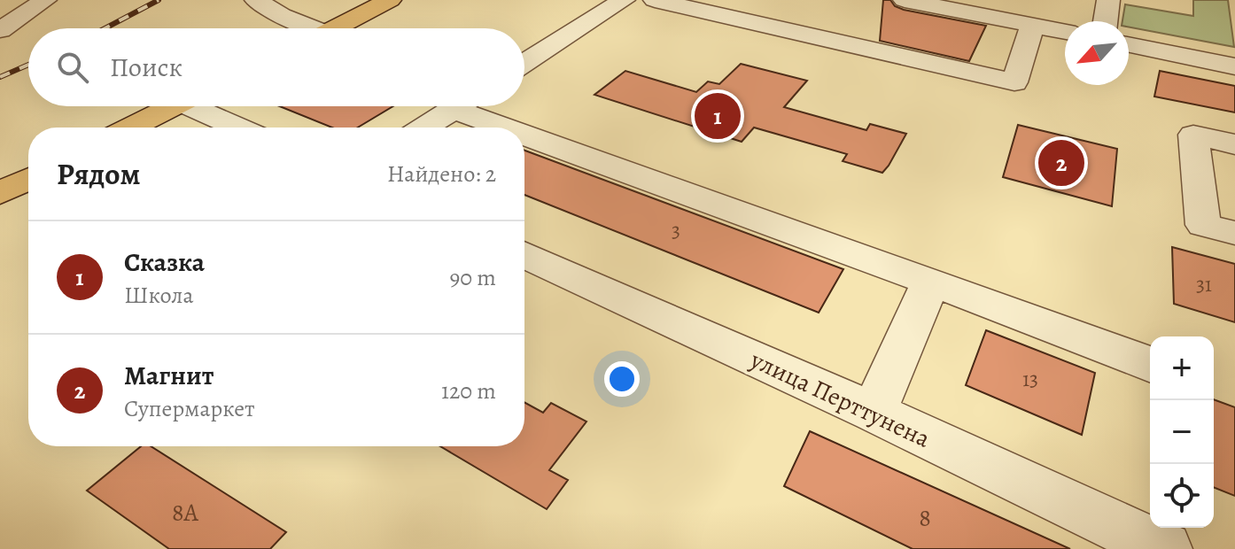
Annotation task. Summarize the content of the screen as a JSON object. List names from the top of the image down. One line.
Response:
{"streets":{"street":["улица Перттунена"]},"house_numbers":["3","31","13","8А","8"],"north":"bottom left","page":{"search":"Поиск","pins":["1","2"],"heading":["Рядом","Найдено: 2"],"list":[{"mark":"1","name":"Сказка","note":"Школа","value":"90 m"},{"mark":"2","name":"Магнит","note":"Супермаркет","value":"120 m"}],"map_buttons":["+","−"]}}
